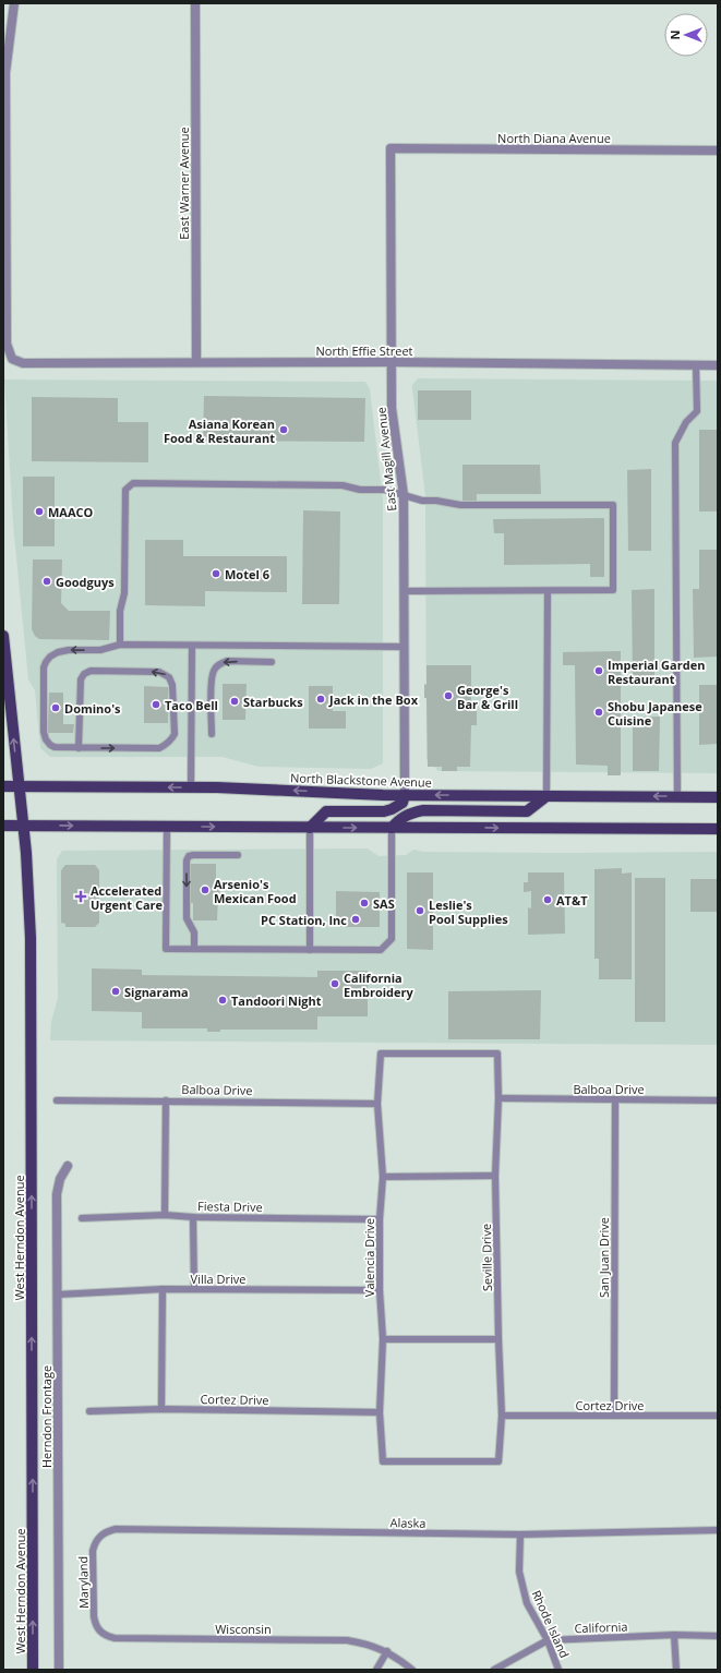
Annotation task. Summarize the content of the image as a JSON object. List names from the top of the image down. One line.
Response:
{"streets":{"main road":["North Blackstone Avenue","West Herndon Avenue"],"street":["North Diana Avenue","East Warner Avenue","North Effie Street","East Magill Avenue","Herndon Frontage"],"lane":["Balboa Drive","Fiesta Drive","Valencia Drive","Seville Drive","San Juan Drive","Villa Drive","Cortez Drive","Alaska","Maryland","Rhode Island","California","Wisconsin"]},"crossings":[["North Diana Avenue","East Magill Avenue"],["East Warner Avenue","North Effie Street"],["North Effie Street","East Magill Avenue"],["East Magill Avenue","North Blackstone Avenue"],["North Blackstone Avenue","West Herndon Avenue"],["Balboa Drive","Valencia Drive"],["Balboa Drive","Seville Drive"],["Balboa Drive","San Juan Drive"],["Fiesta Drive","Valencia Drive"],["Valencia Drive","Seville Drive"],["Valencia Drive","Villa Drive"],["Valencia Drive","Cortez Drive"],["Seville Drive","Cortez Drive"],["San Juan Drive","Cortez Drive"],["Villa Drive","Herndon Frontage"],["Alaska","Maryland"],["Alaska","Rhode Island"],["Maryland","Wisconsin"],["Rhode Island","California"]],"one_way":["West Herndon Avenue"],"places":{"other":["Asiana Korean Food & Restaurant","MAACO","Motel 6","Goodguys","Imperial Garden Restaurant","George's Bar & Grill","Jack in the Box","Starbucks","Taco Bell","Domino's","Shobu Japanese Cuisine","Arsenio's Mexican Food","AT&T","SAS","Leslie's Pool Supplies","PC Station, Inc","California Embroidery","Signarama","Tandoori Night"],"health":["Accelerated Urgent Care"]},"north":"left"}
